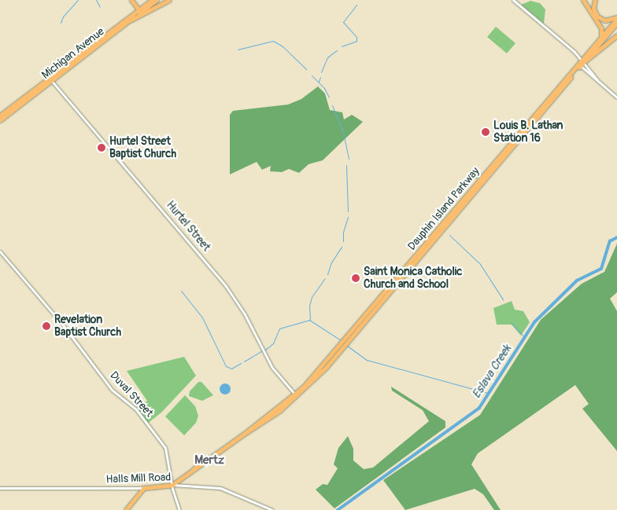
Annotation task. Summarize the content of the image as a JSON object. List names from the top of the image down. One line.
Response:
{"streets":{"main road":["Michigan Avenue","Dauphin Island Parkway","Halls Mill Road"],"street":["Hurtel Street","Duval Street"]},"crossings":[["Michigan Avenue","Hurtel Street"],["Dauphin Island Parkway","Hurtel Street"],["Dauphin Island Parkway","Duval Street"],["Dauphin Island Parkway","Halls Mill Road"],["Duval Street","Halls Mill Road"]],"districts":["Mertz"],"water":["Eslava Creek"],"places":["Louis B. Lathan Station 16","Hurtel Street Baptist Church","Saint Monica Catholic Church and School","Revelation Baptist Church"]}
